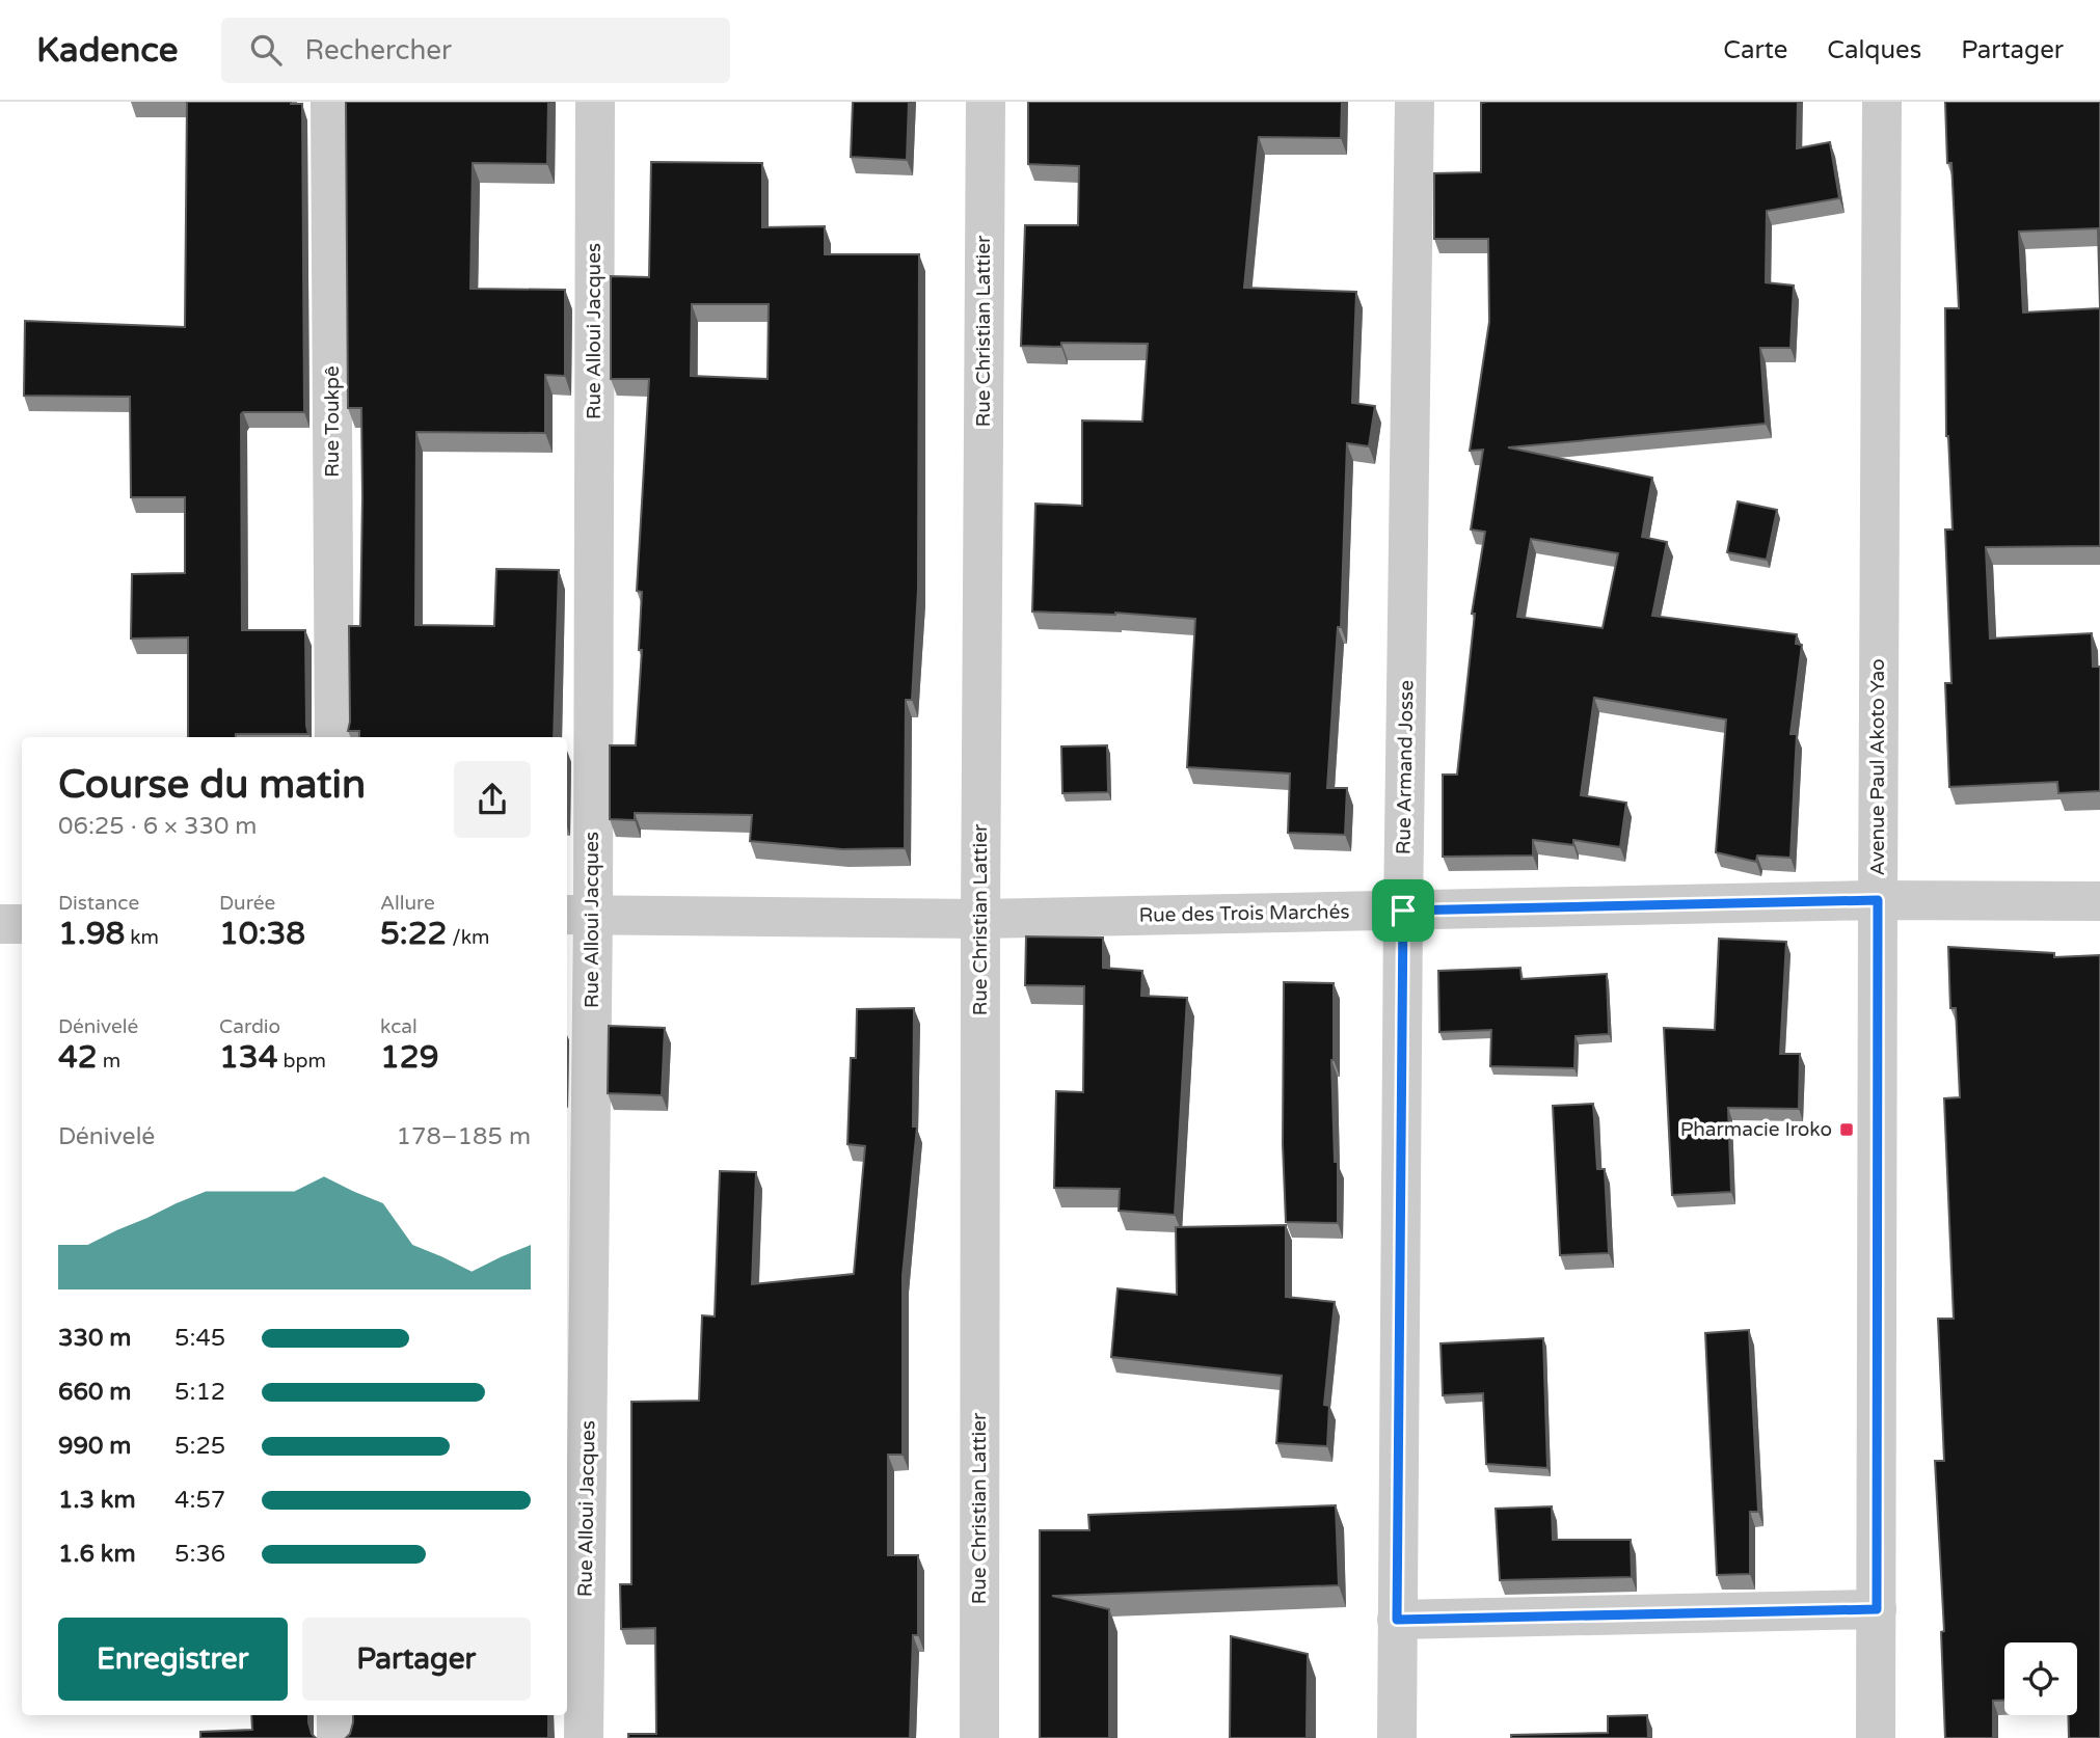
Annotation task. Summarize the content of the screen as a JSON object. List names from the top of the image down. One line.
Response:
{"streets":{"street":["Rue Alloui Jacques","Rue Christian Lattier","Rue Toukpê","Rue Armand Josse","Avenue Paul Akoto Yao","Rue des Trois Marchés"]},"crossings":[["Rue Alloui Jacques","Rue des Trois Marchés"],["Rue Christian Lattier","Rue des Trois Marchés"],["Rue Armand Josse","Rue des Trois Marchés"],["Avenue Paul Akoto Yao","Rue des Trois Marchés"]],"places":{"transit":["Pharmacie Iroko"]},"page":{"header":"Kadence","search":"Rechercher","nav":["Carte","Calques","Partager"],"heading":["Course du matin","06:25 · 6 × 330 m"],"stats":[["Distance","1.98 km"],["Durée","10:38"],["Allure","5:22 /km"],["Dénivelé","42 m"],["Cardio","134 bpm"],["kcal","129"]],"chart":["Dénivelé","178–185 m"],"list":[{"name":"330 m","note":"5:45"},{"name":"660 m","note":"5:12"},{"name":"990 m","note":"5:25"},{"name":"1.3 km","note":"4:57"},{"name":"1.6 km","note":"5:36"}],"buttons":["Enregistrer","Partager"]}}
